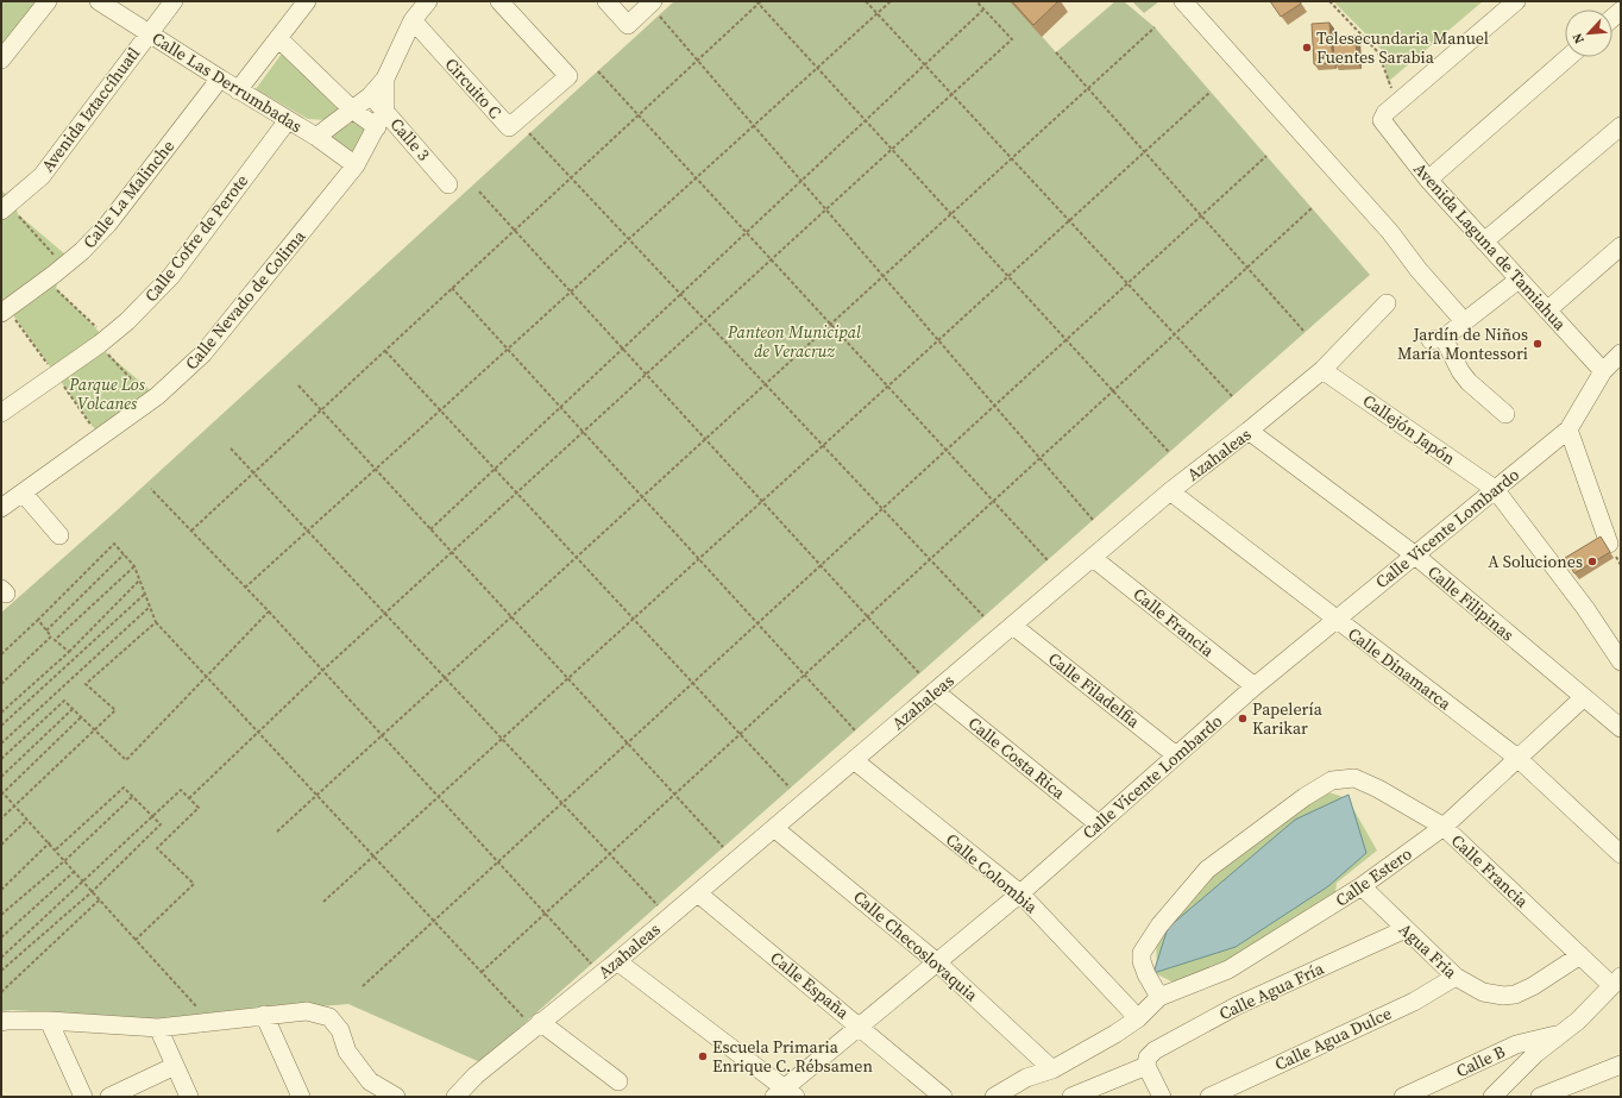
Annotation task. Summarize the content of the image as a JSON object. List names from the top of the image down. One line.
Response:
{"streets":{"street":["Calle Las Derrumbadas","Circuito C","Avenida Iztaccíhuatl","Calle 3","Calle La Malinche","Calle Cofre de Perote","Avenida Laguna de Tamiahua","Calle Nevado de Colima","Callejón Japón","Azahaleas","Calle Vicente Lombardo","Calle Filipinas","Calle Francia","Calle Dinamarca","Calle Filadelfia","Calle Costa Rica","Calle Colombia","Calle Estero","Calle Checoslovaquia","Agua Fria","Calle España","Calle Agua Fría","Calle Agua Dulce","Calle B"]},"crossings":[["Calle Las Derrumbadas","Avenida Iztaccíhuatl"],["Calle Las Derrumbadas","Calle La Malinche"],["Calle Las Derrumbadas","Calle Cofre de Perote"],["Calle Las Derrumbadas","Calle Nevado de Colima"],["Calle 3","Calle Nevado de Colima"],["Avenida Laguna de Tamiahua","Calle Vicente Lombardo"],["Callejón Japón","Azahaleas"],["Callejón Japón","Calle Vicente Lombardo"],["Azahaleas","Calle Filipinas"],["Azahaleas","Calle Francia"],["Azahaleas","Calle Dinamarca"],["Azahaleas","Calle Filadelfia"],["Azahaleas","Calle Costa Rica"],["Azahaleas","Calle Colombia"],["Azahaleas","Calle Checoslovaquia"],["Azahaleas","Calle España"],["Calle Vicente Lombardo","Calle Filipinas"],["Calle Vicente Lombardo","Calle Francia"],["Calle Vicente Lombardo","Calle Dinamarca"],["Calle Vicente Lombardo","Calle Filadelfia"],["Calle Vicente Lombardo","Calle Costa Rica"],["Calle Vicente Lombardo","Calle Colombia"],["Calle Vicente Lombardo","Calle Checoslovaquia"],["Calle Vicente Lombardo","Calle España"],["Calle Filipinas","Calle Estero"],["Calle Francia","Calle Estero"],["Calle Francia","Agua Fria"],["Calle Dinamarca","Calle Estero"],["Calle Colombia","Calle Estero"],["Calle Estero","Calle Checoslovaquia"],["Calle Estero","Agua Fria"],["Agua Fria","Calle Agua Fría"],["Agua Fria","Calle Agua Dulce"]],"parks":["Panteon Municipal de Veracruz","Parque Los Volcanes"],"places":["Telesecundaria Manuel Fuentes Sarabia","Jardín de Niños María Montessori","A Soluciones","Papelería Karikar","Escuela Primaria Enrique C. Rébsamen"],"north":"bottom left"}
